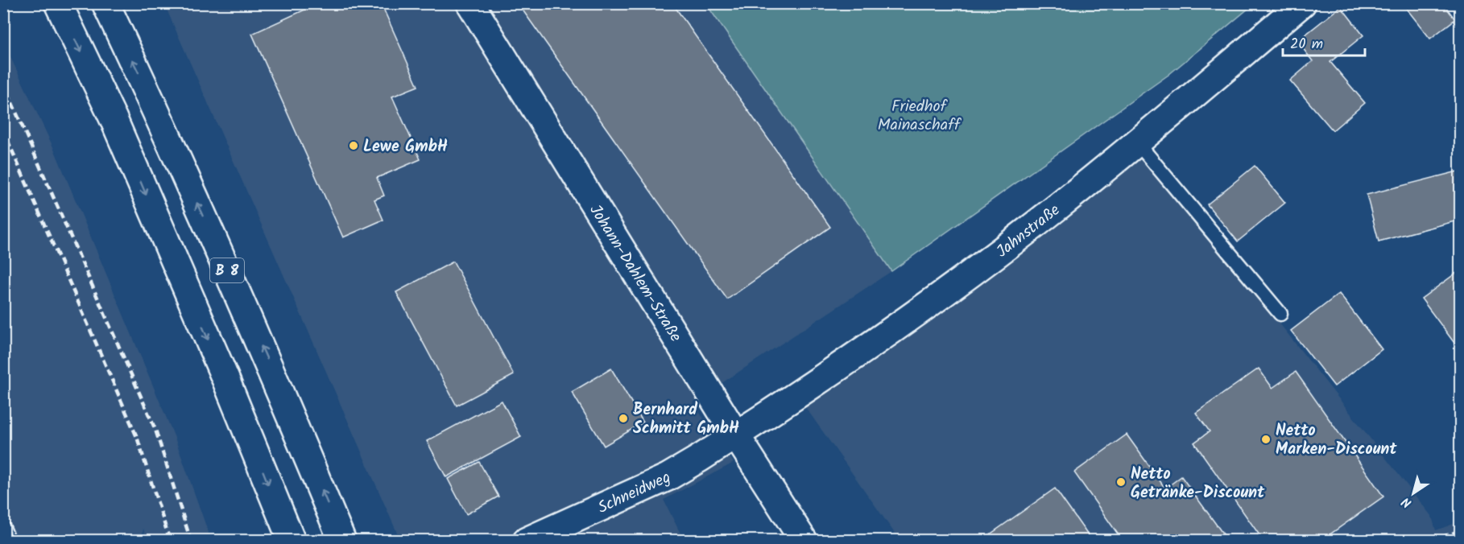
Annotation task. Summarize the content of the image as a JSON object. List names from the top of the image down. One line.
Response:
{"streets":{"main road":["Jahnstraße","B 8","Johann-Dahlem-Straße","Schneidweg"]},"crossings":[["Jahnstraße","Johann-Dahlem-Straße"],["Jahnstraße","Schneidweg"],["Johann-Dahlem-Straße","Schneidweg"]],"parks":["Friedhof Mainaschaff"],"places":["Lewe GmbH","Bernhard Schmitt GmbH","Netto Marken-Discount","Netto Getränke-Discount"],"scale_bar":"20 m","north":"bottom left"}
